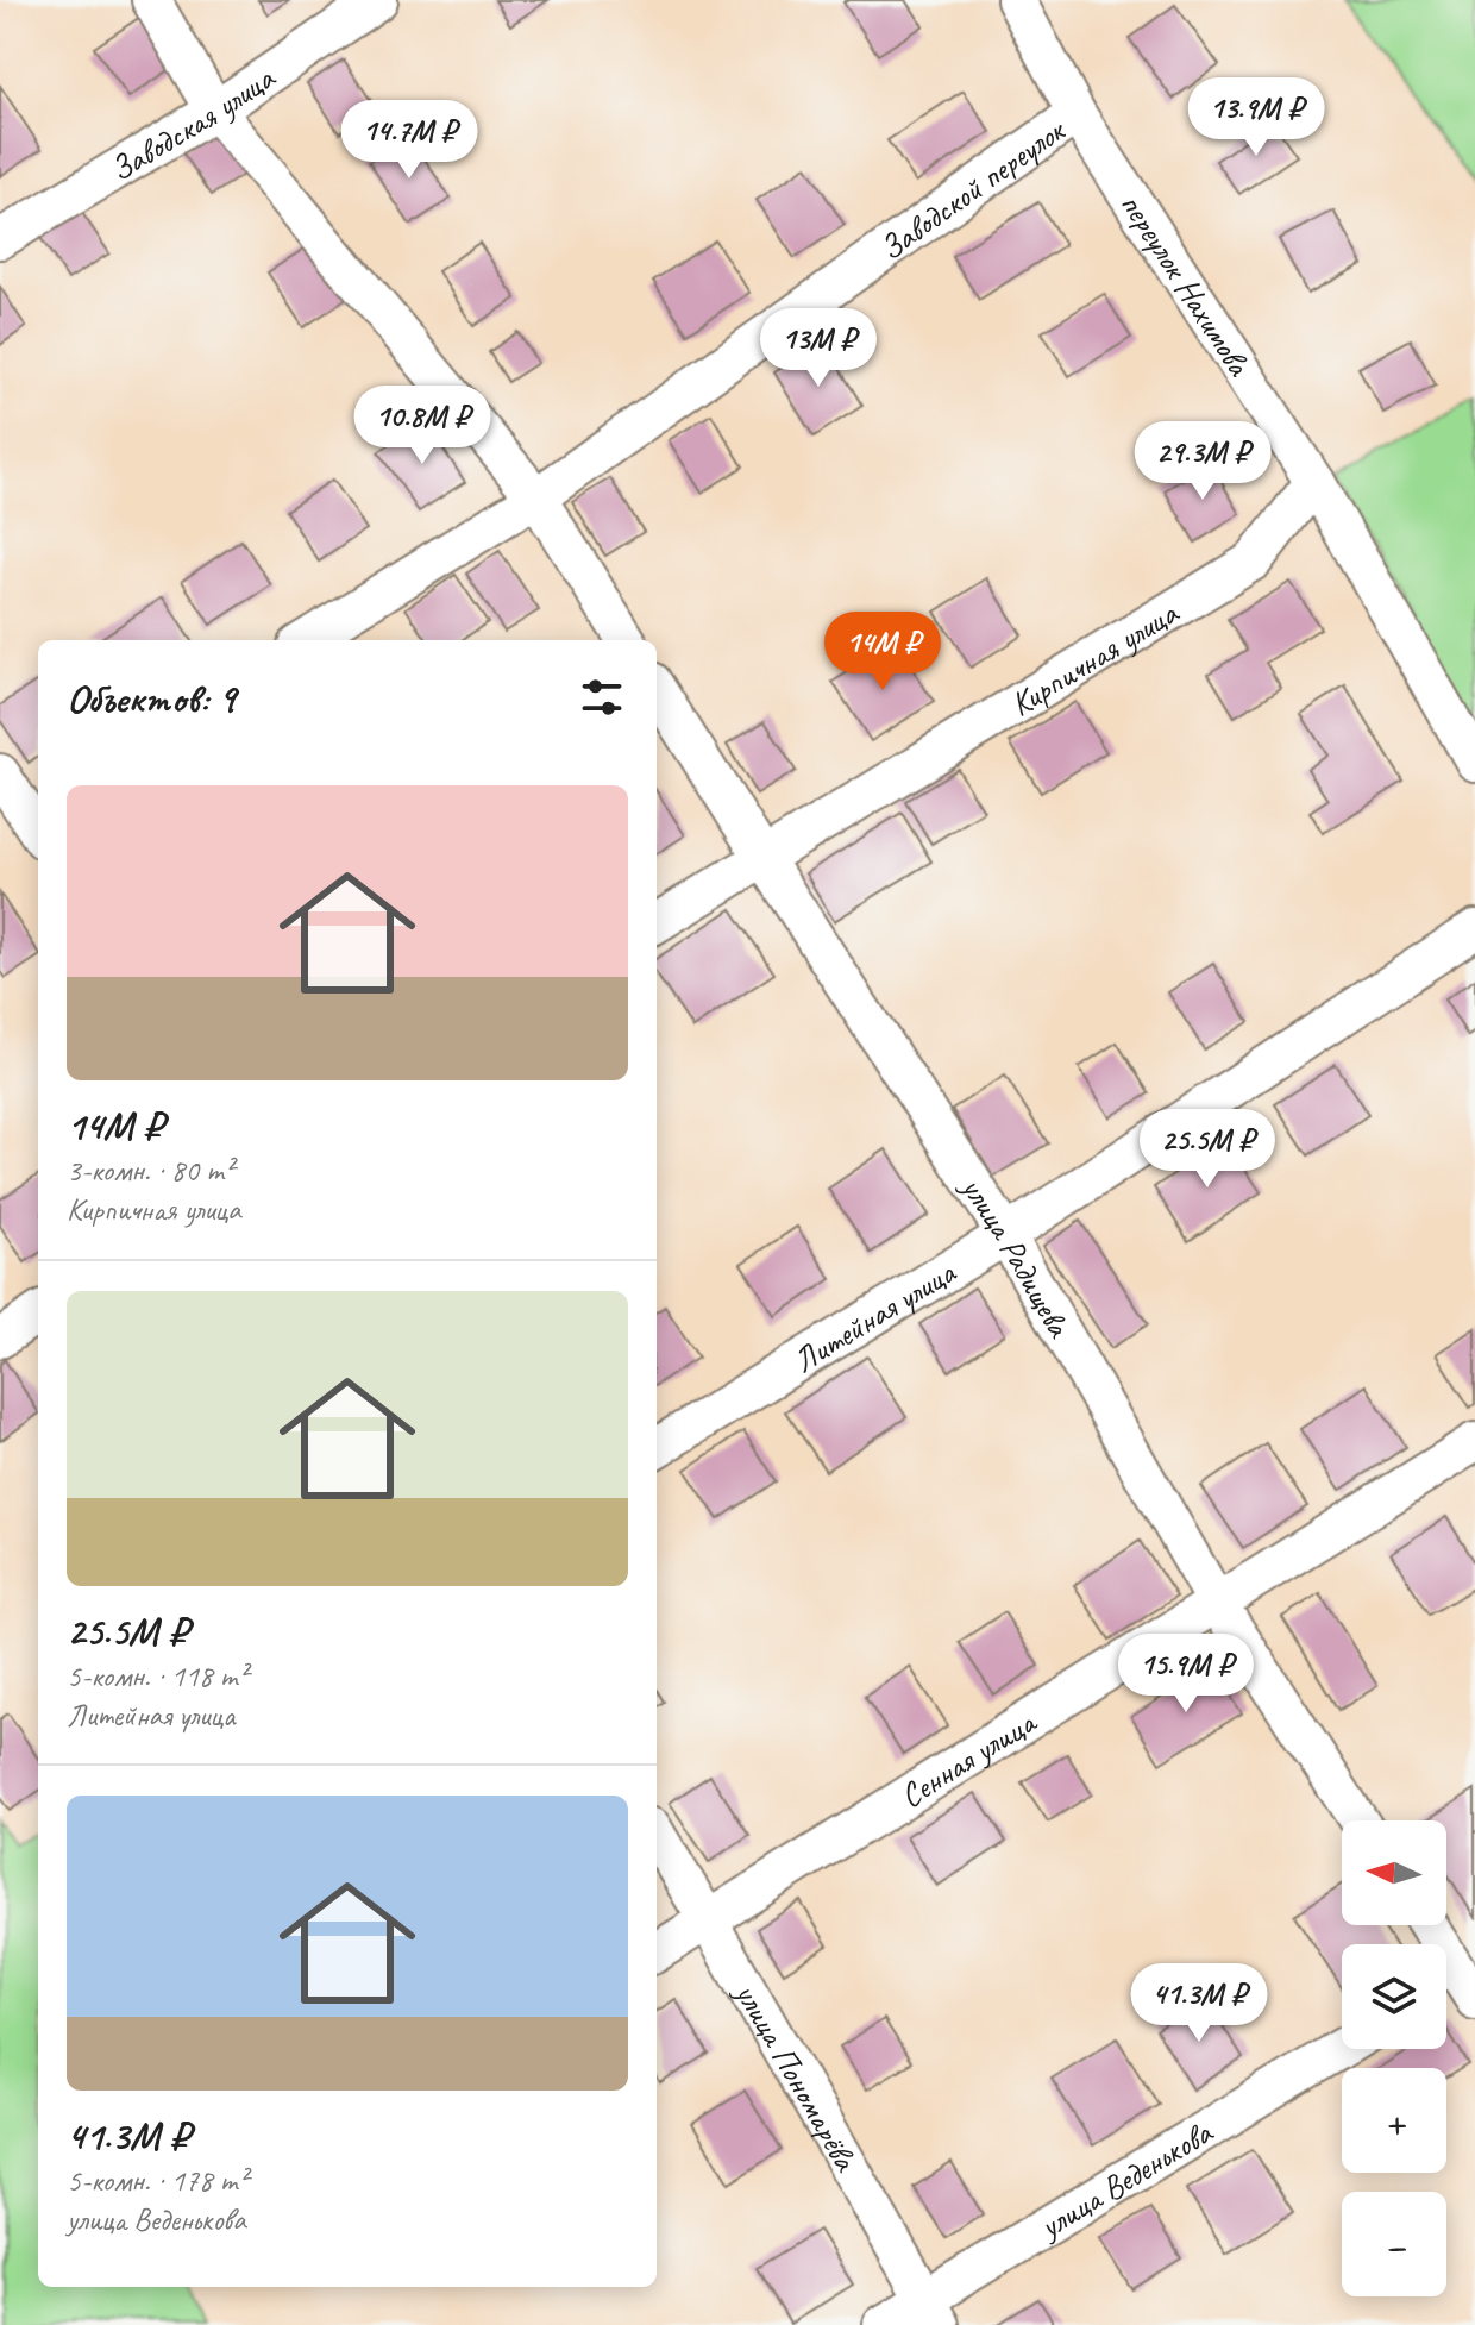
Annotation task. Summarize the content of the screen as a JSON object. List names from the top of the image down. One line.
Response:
{"streets":{"street":["Заводская улица","Заводской переулок","переулок Нахимова","Кирпичная улица","улица Радищева","Литейная улица","Сенная улица","улица Пономарёва","улица Веденькова"]},"crossings":[["Заводской переулок","переулок Нахимова"],["переулок Нахимова","Кирпичная улица"],["Кирпичная улица","улица Радищева"],["улица Радищева","Литейная улица"],["улица Радищева","Сенная улица"],["Сенная улица","улица Пономарёва"],["улица Пономарёва","улица Веденькова"]],"north":"left","page":{"price":["13.9M ₽","14.7M ₽","13M ₽","10.8M ₽","29.3M ₽","14M ₽","25.5M ₽","15.9M ₽","41.3M ₽"],"heading":"Объектов: 9","list":[{"name":"14M ₽","note":"3-комн. · 80 m² · Кирпичная улица"},{"name":"25.5M ₽","note":"5-комн. · 118 m² · Литейная улица"},{"name":"41.3M ₽","note":"5-комн. · 178 m² · улица Веденькова"}],"map_buttons":["+","−"]}}
